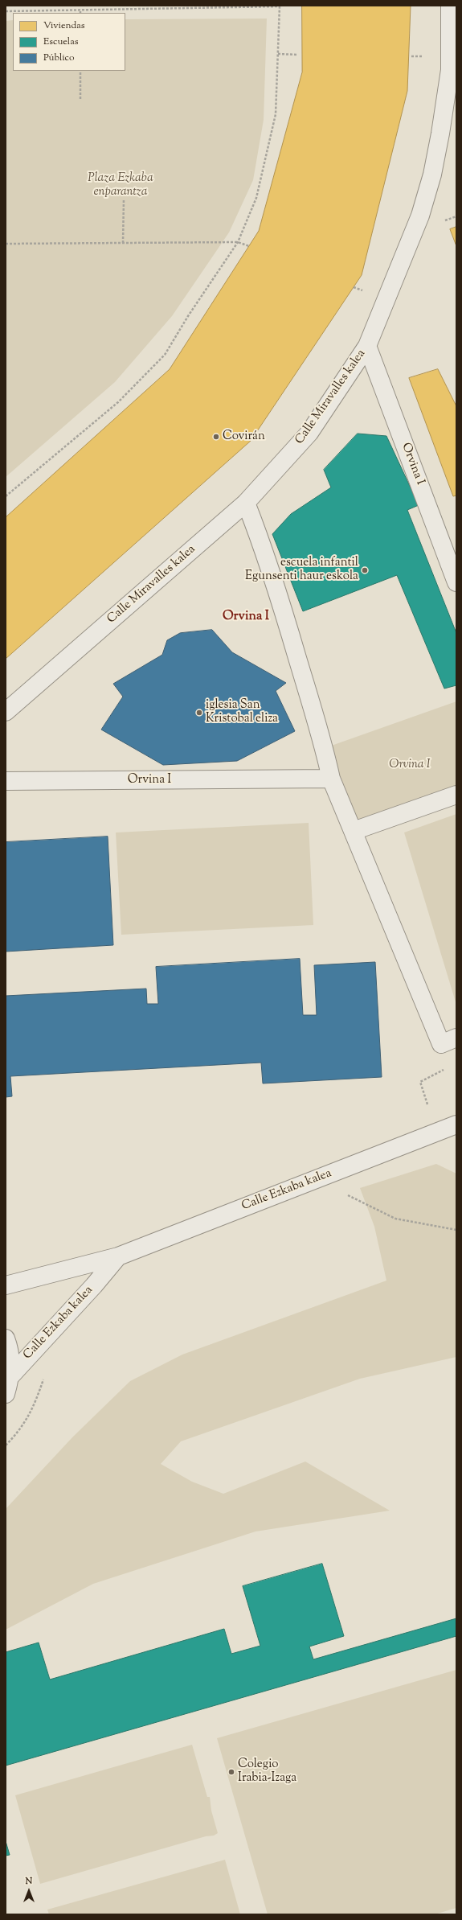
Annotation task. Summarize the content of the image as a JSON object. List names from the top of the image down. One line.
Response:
{"streets":{"street":["Calle Miravalles kalea","Orvina I","Calle Ezkaba kalea"]},"crossings":[["Calle Miravalles kalea","Orvina I"]],"districts":["Orvina I"],"parks":["Plaza Ezkaba enparantza","Orvina I"],"places":["Covirán","escuela infantil Egunsenti haur eskola","iglesia San Kristobal eliza","Colegio Irabia-Izaga"],"legend":["Viviendas","Escuelas","Público"],"north":"top"}
